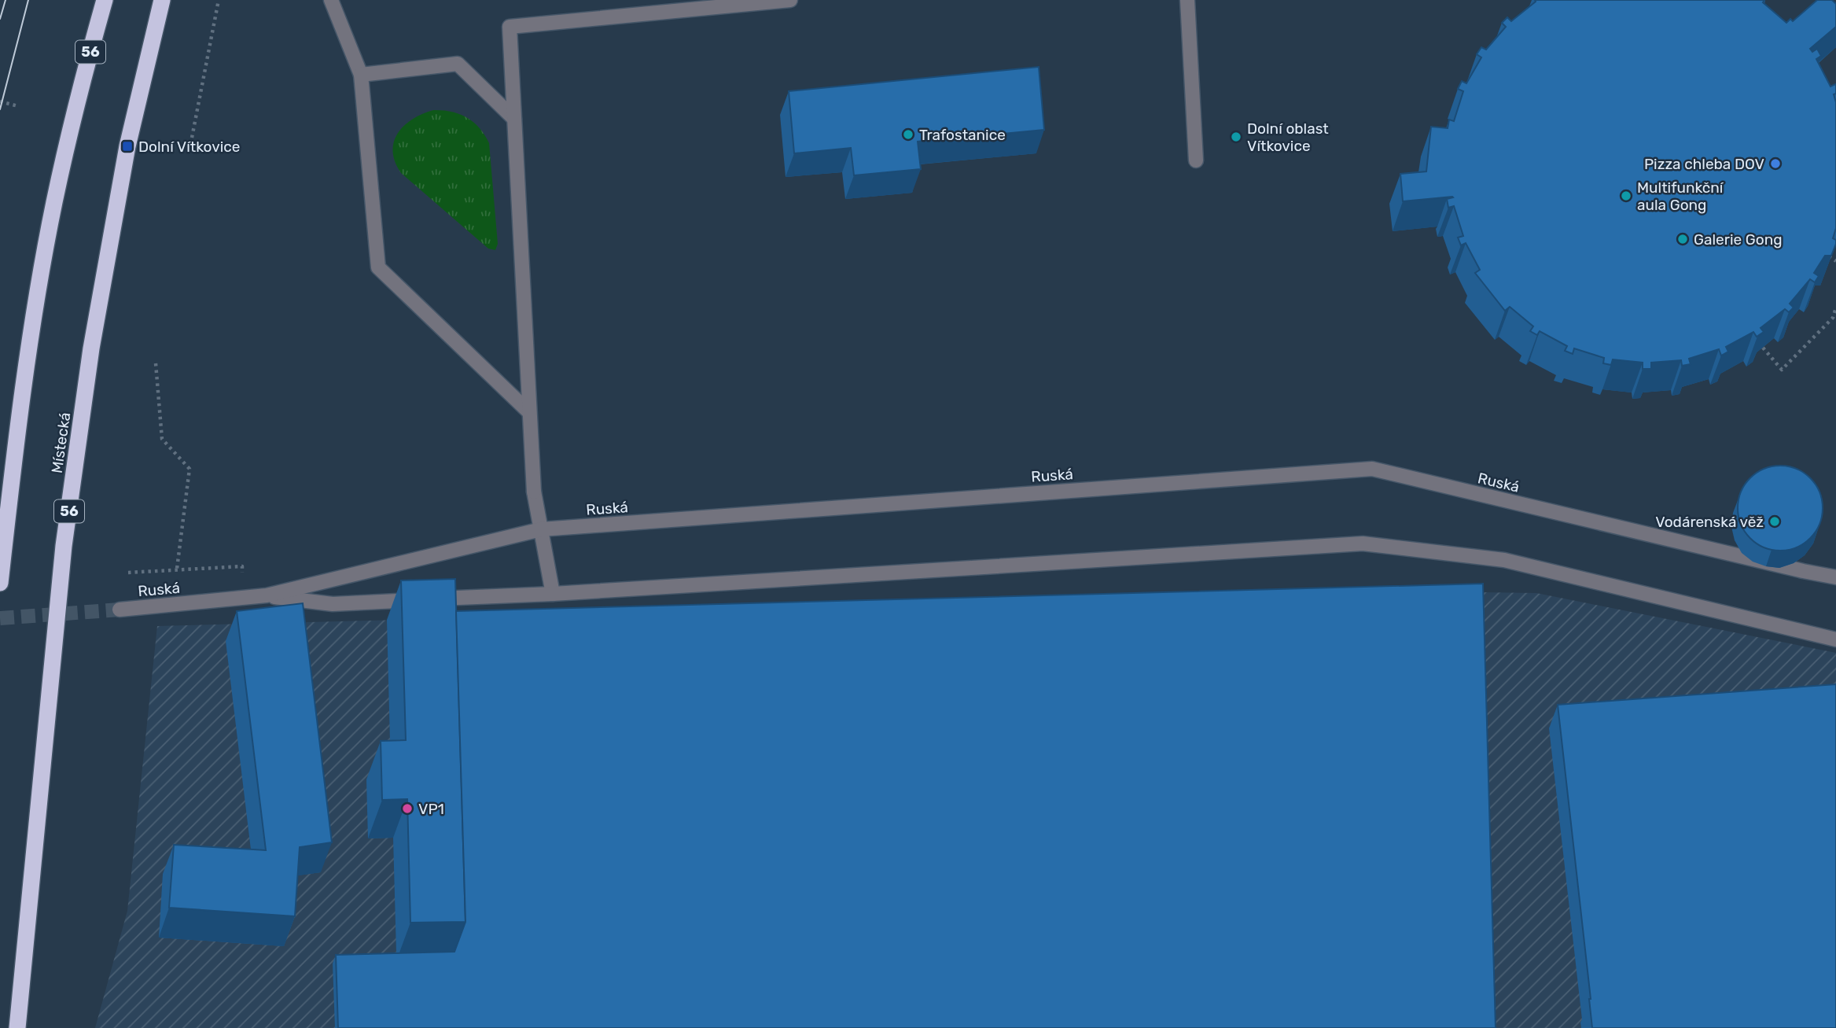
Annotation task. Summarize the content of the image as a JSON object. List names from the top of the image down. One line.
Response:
{"streets":{"highway":["56","Místecká"],"street":["Ruská"]},"places":{"other":["Trafostanice","Dolní oblast Vítkovice","Pizza chleba DOV","Multifunkční aula Gong","Galerie Gong","Vodárenská věž","VP1"],"transit":["Dolní Vítkovice"]}}
